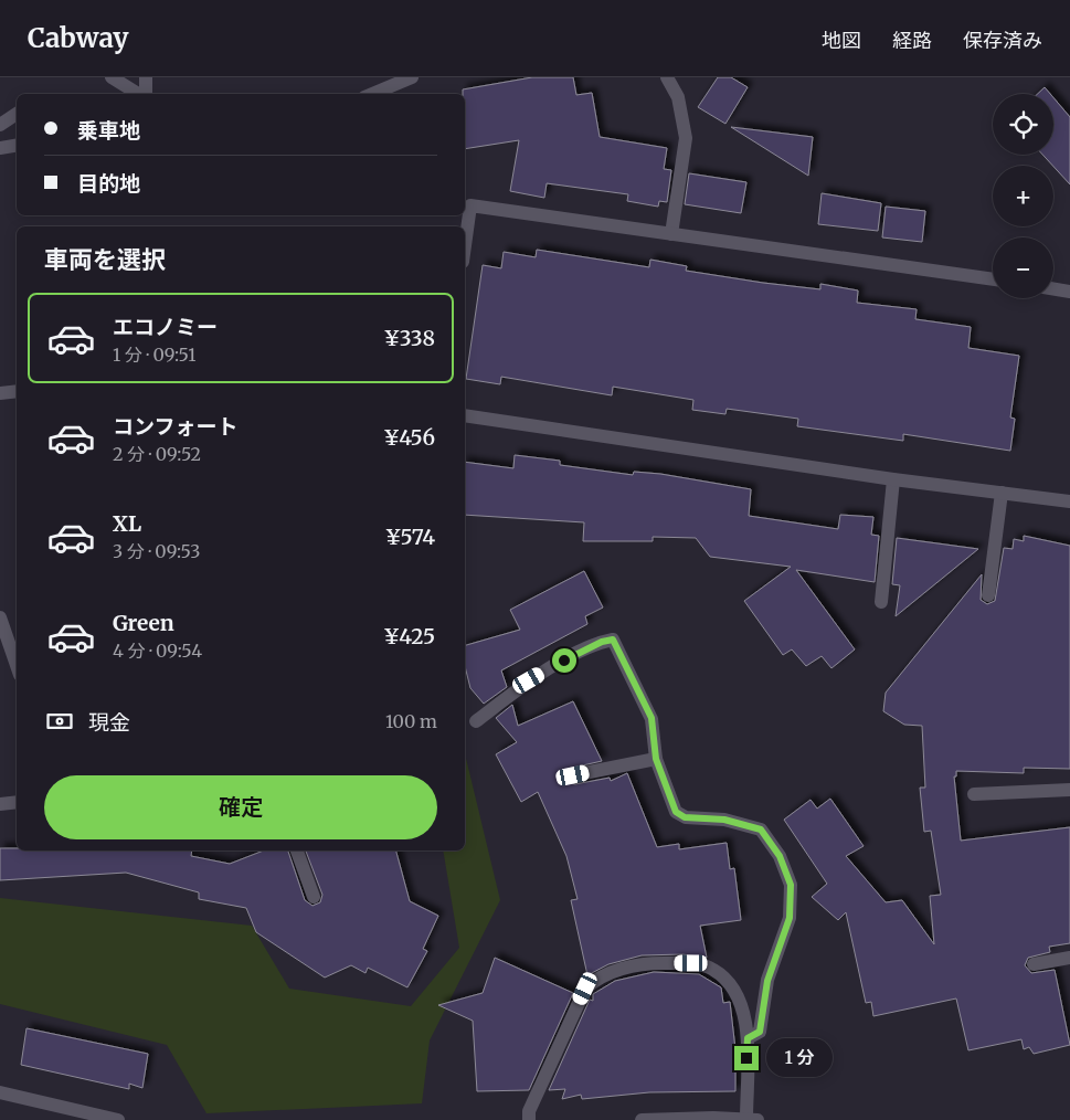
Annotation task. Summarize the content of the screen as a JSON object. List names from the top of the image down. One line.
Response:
{"page":{"header":"Cabway","nav":["地図","経路","保存済み"],"map_buttons":["+","−"],"banner":["乗車地","目的地"],"heading":"車両を選択","list":[{"name":"エコノミー","note":"1 分 · 09:51","value":"¥338"},{"name":"コンフォート","note":"2 分 · 09:52","value":"¥456"},{"name":"XL","note":"3 分 · 09:53","value":"¥574"},{"name":"Green","note":"4 分 · 09:54","value":"¥425"}],"pay":["現金","100 m"],"buttons":"確定","bubble":"1 分"}}
